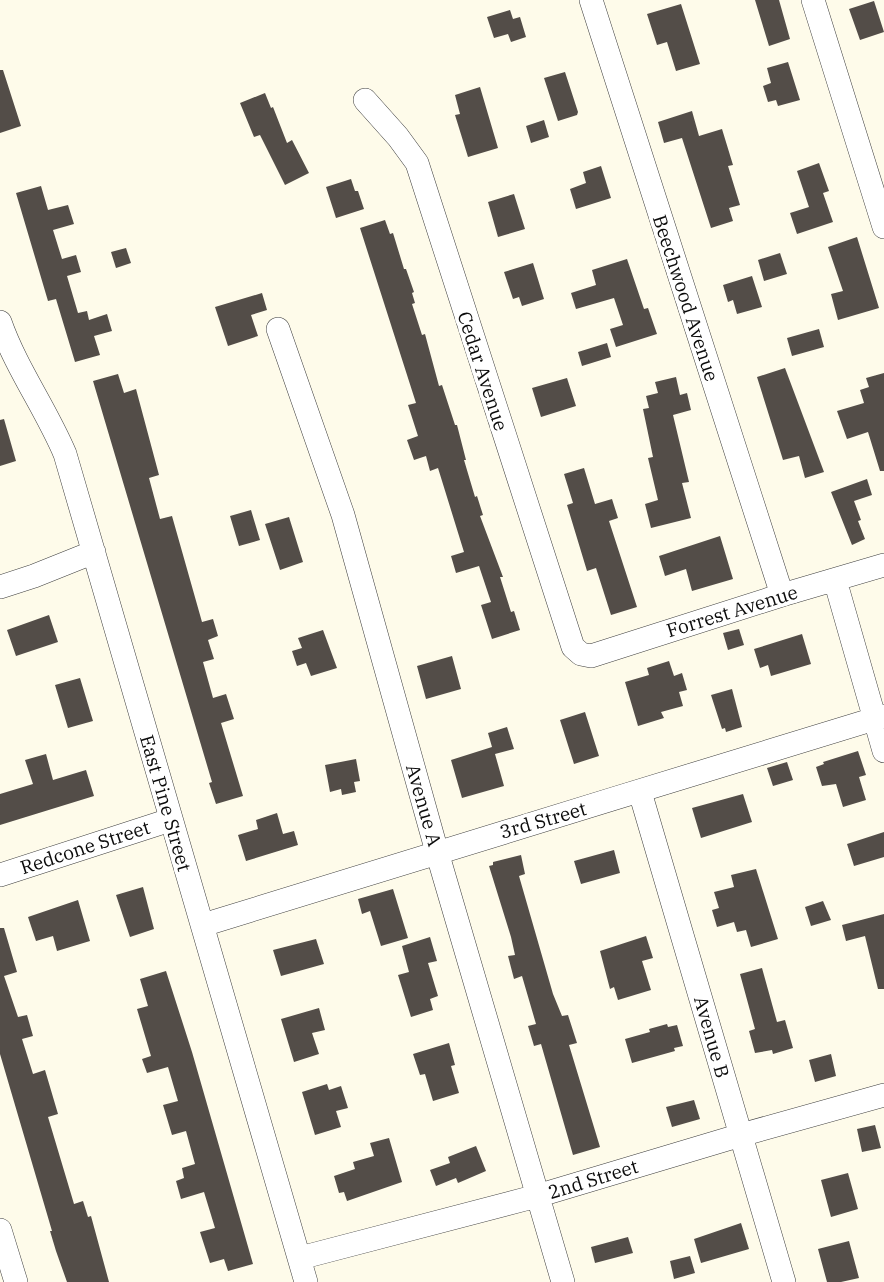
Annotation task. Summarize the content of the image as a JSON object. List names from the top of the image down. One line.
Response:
{"streets":{"street":["Beechwood Avenue","Cedar Avenue","Forrest Avenue","East Pine Street","Avenue A","3rd Street","Redcone Street","Avenue B","2nd Street"]},"crossings":[["Beechwood Avenue","Forrest Avenue"],["Cedar Avenue","Forrest Avenue"],["East Pine Street","3rd Street"],["East Pine Street","Redcone Street"],["East Pine Street","2nd Street"],["Avenue A","3rd Street"],["Avenue A","2nd Street"],["3rd Street","Avenue B"],["Avenue B","2nd Street"]]}
